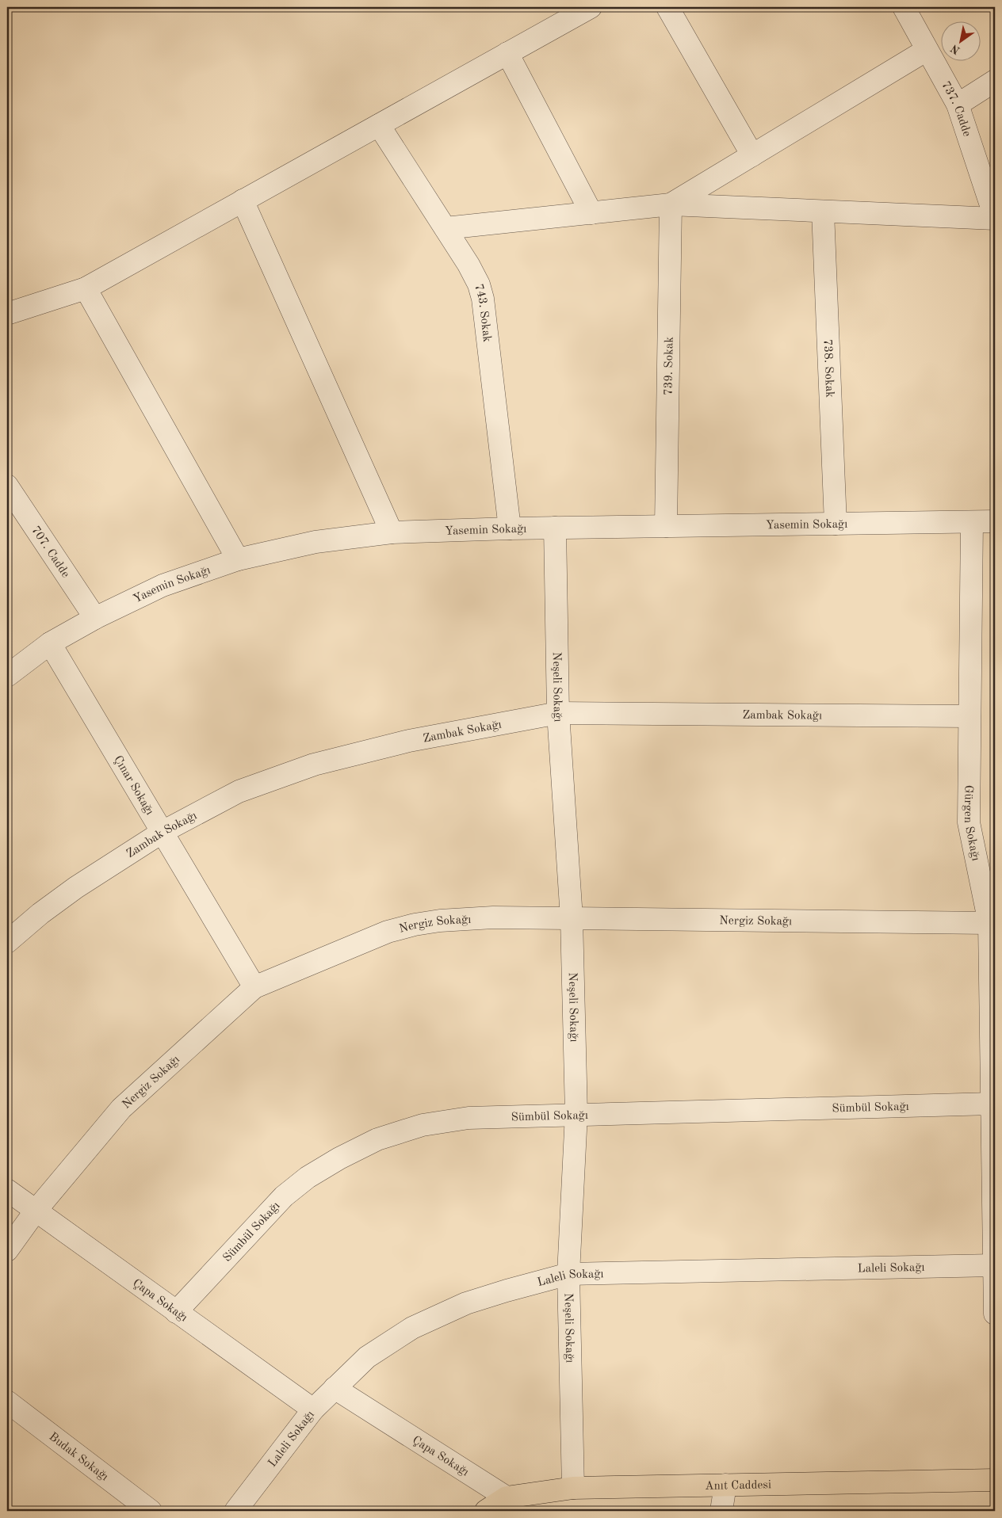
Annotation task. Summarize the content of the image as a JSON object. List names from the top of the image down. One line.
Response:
{"streets":{"main road":["Anıt Caddesi"],"street":["737. Cadde","743. Sokak","739. Sokak","738. Sokak","Yasemin Sokağı","707. Cadde","Neşeli Sokağı","Zambak Sokağı","Çınar Sokağı","Gürgen Sokağı","Nergiz Sokağı","Sümbül Sokağı","Laleli Sokağı","Çapa Sokağı","Budak Sokağı"]},"crossings":[["743. Sokak","Yasemin Sokağı"],["739. Sokak","Yasemin Sokağı"],["738. Sokak","Yasemin Sokağı"],["Yasemin Sokağı","707. Cadde"],["Yasemin Sokağı","Neşeli Sokağı"],["Yasemin Sokağı","Çınar Sokağı"],["Yasemin Sokağı","Gürgen Sokağı"],["Neşeli Sokağı","Zambak Sokağı"],["Neşeli Sokağı","Nergiz Sokağı"],["Neşeli Sokağı","Sümbül Sokağı"],["Neşeli Sokağı","Laleli Sokağı"],["Neşeli Sokağı","Anıt Caddesi"],["Zambak Sokağı","Çınar Sokağı"],["Zambak Sokağı","Gürgen Sokağı"],["Çınar Sokağı","Nergiz Sokağı"],["Gürgen Sokağı","Nergiz Sokağı"],["Gürgen Sokağı","Sümbül Sokağı"],["Gürgen Sokağı","Laleli Sokağı"],["Nergiz Sokağı","Çapa Sokağı"],["Sümbül Sokağı","Çapa Sokağı"],["Laleli Sokağı","Çapa Sokağı"],["Çapa Sokağı","Anıt Caddesi"]],"north":"bottom left"}
